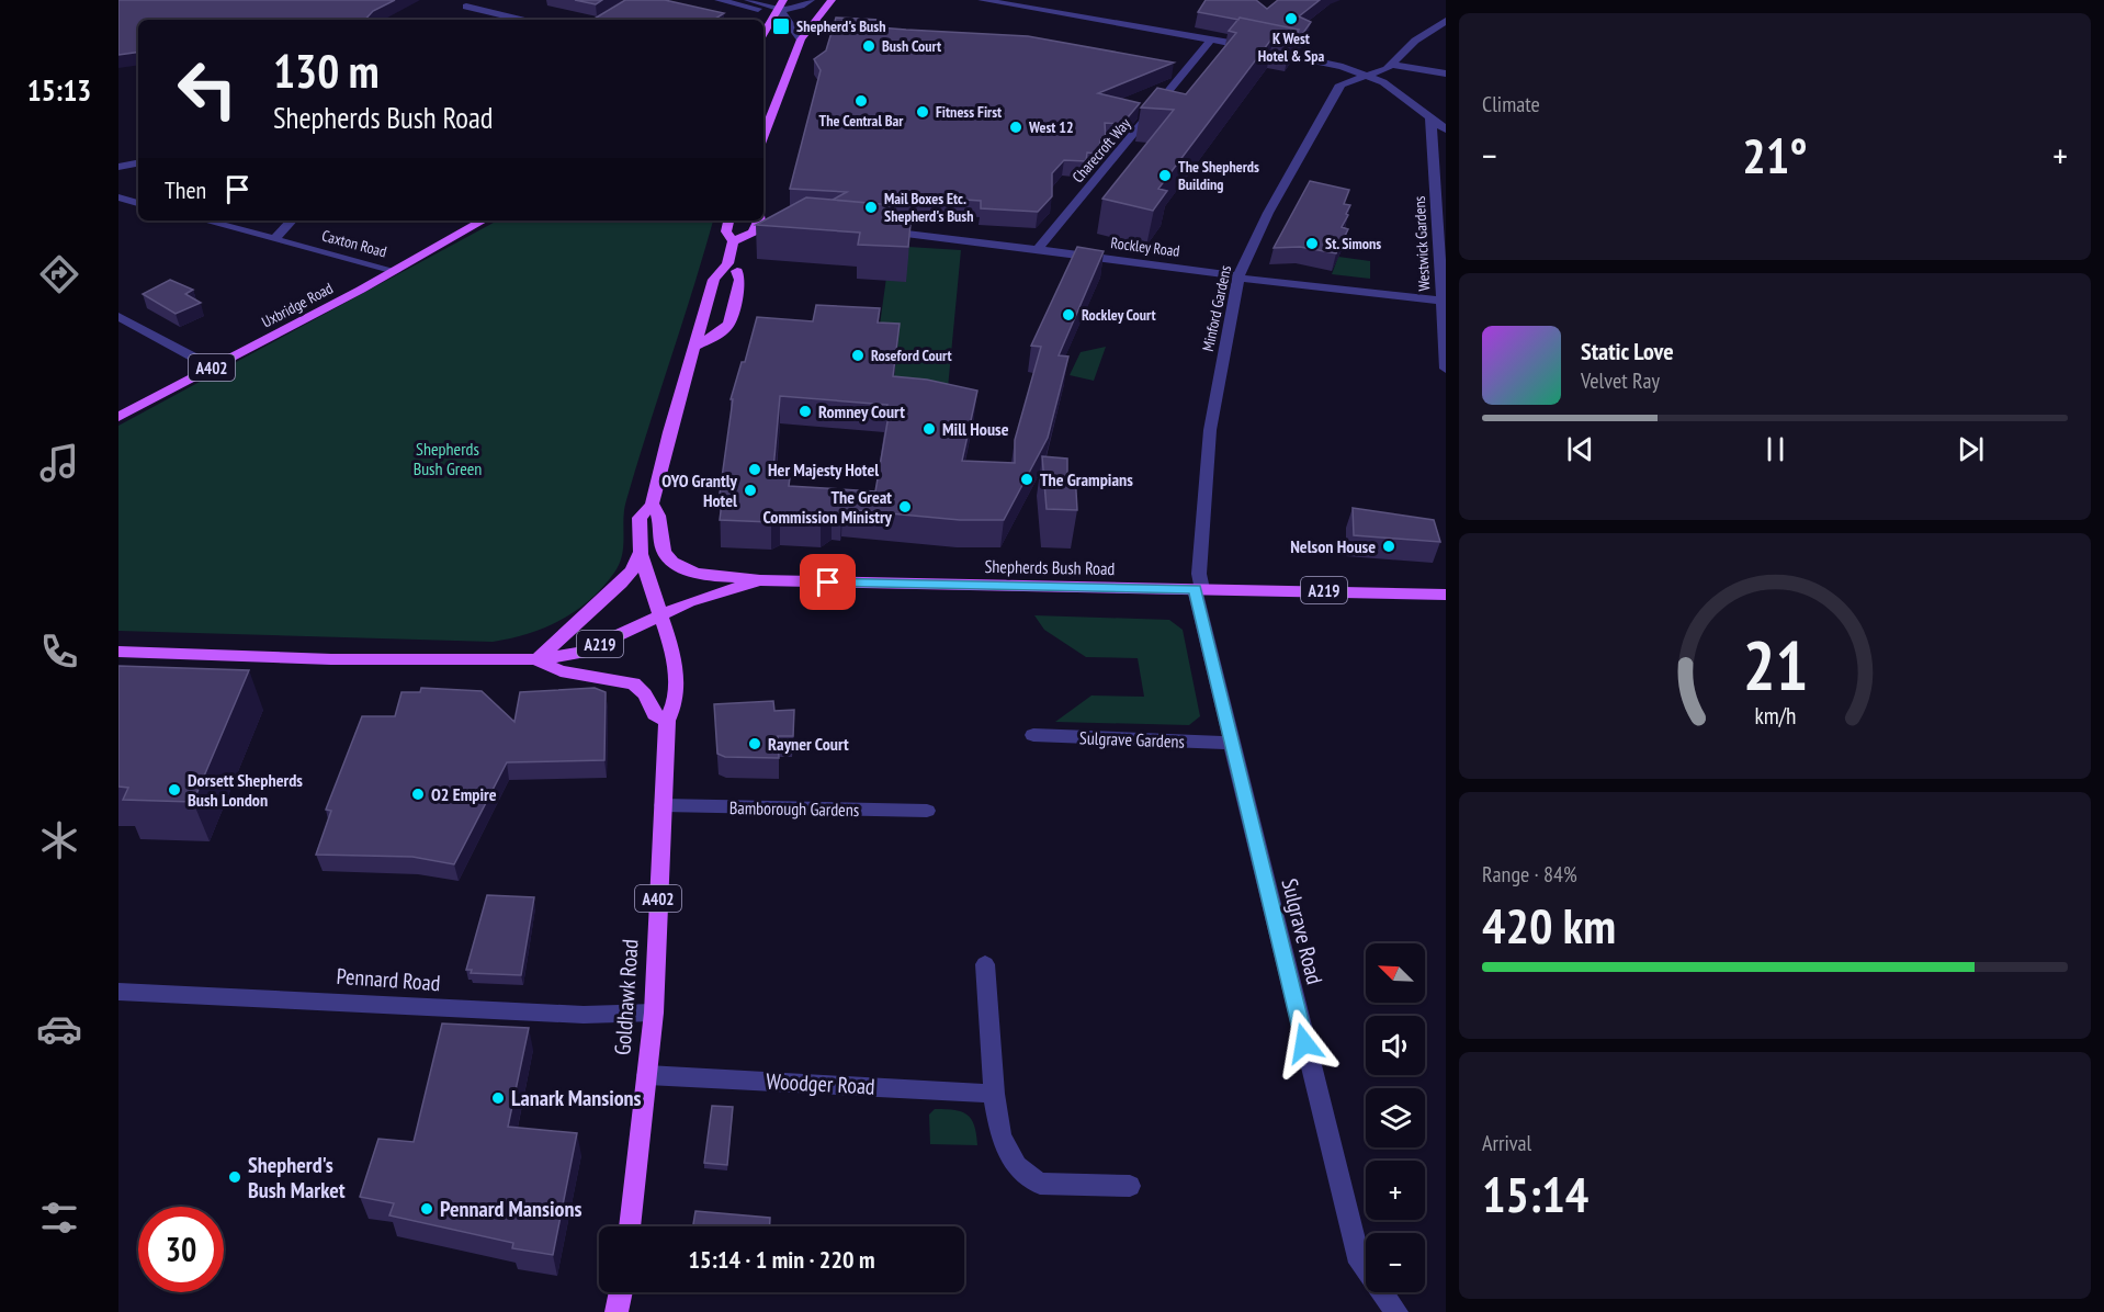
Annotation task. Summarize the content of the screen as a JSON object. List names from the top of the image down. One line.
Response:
{"streets":{"main road":["Uxbridge Road","A402","Shepherds Bush Road","A219","Goldhawk Road"],"street":["Charecroft Way","Caxton Road","Westwick Gardens","Rockley Road","Minford Gardens","Sulgrave Gardens","Bamborough Gardens","Sulgrave Road","Pennard Road","Woodger Road"]},"crossings":[["Charecroft Way","Rockley Road"],["Caxton Road","Uxbridge Road"],["Westwick Gardens","Rockley Road"],["Rockley Road","Minford Gardens"],["Minford Gardens","Shepherds Bush Road"],["Minford Gardens","Sulgrave Road"],["A402","Shepherds Bush Road"],["A402","A219"],["A402","Goldhawk Road"],["Shepherds Bush Road","A219"],["Shepherds Bush Road","Sulgrave Road"],["Shepherds Bush Road","Goldhawk Road"],["A219","Goldhawk Road"],["Sulgrave Gardens","Sulgrave Road"],["Bamborough Gardens","Goldhawk Road"],["Pennard Road","Goldhawk Road"],["Goldhawk Road","Woodger Road"]],"parks":["Shepherds Bush Green"],"places":{"other":["K West Hotel & Spa","Bush Court","The Central Bar","Fitness First","West 12","The Shepherds Building","Mail Boxes Etc. Shepherd's Bush","St. Simons","Rockley Court","Roseford Court","Romney Court","Mill House","Her Majesty Hotel","The Grampians","OYO Grantly Hotel","The Great Commission Ministry","Nelson House","Rayner Court","Dorsett Shepherds Bush London","O2 Empire","Lanark Mansions","Shepherd's Bush Market","Pennard Mansions"],"transit":["Shepherd's Bush"]},"north":"top left","page":{"tabs":"15:13","tile":["Climate",["Range · 84%","420 km"],["Arrival","15:14"]],"turn":["130 m","Shepherds Bush Road"],"heat":["−","21°","+"],"then":"Then","song":["Static Love","Velvet Ray"],"map_buttons":["+","−"],"limit":"30","trip":"15:14 · 1 min · 220 m","gauge":["21","km/h"]}}
